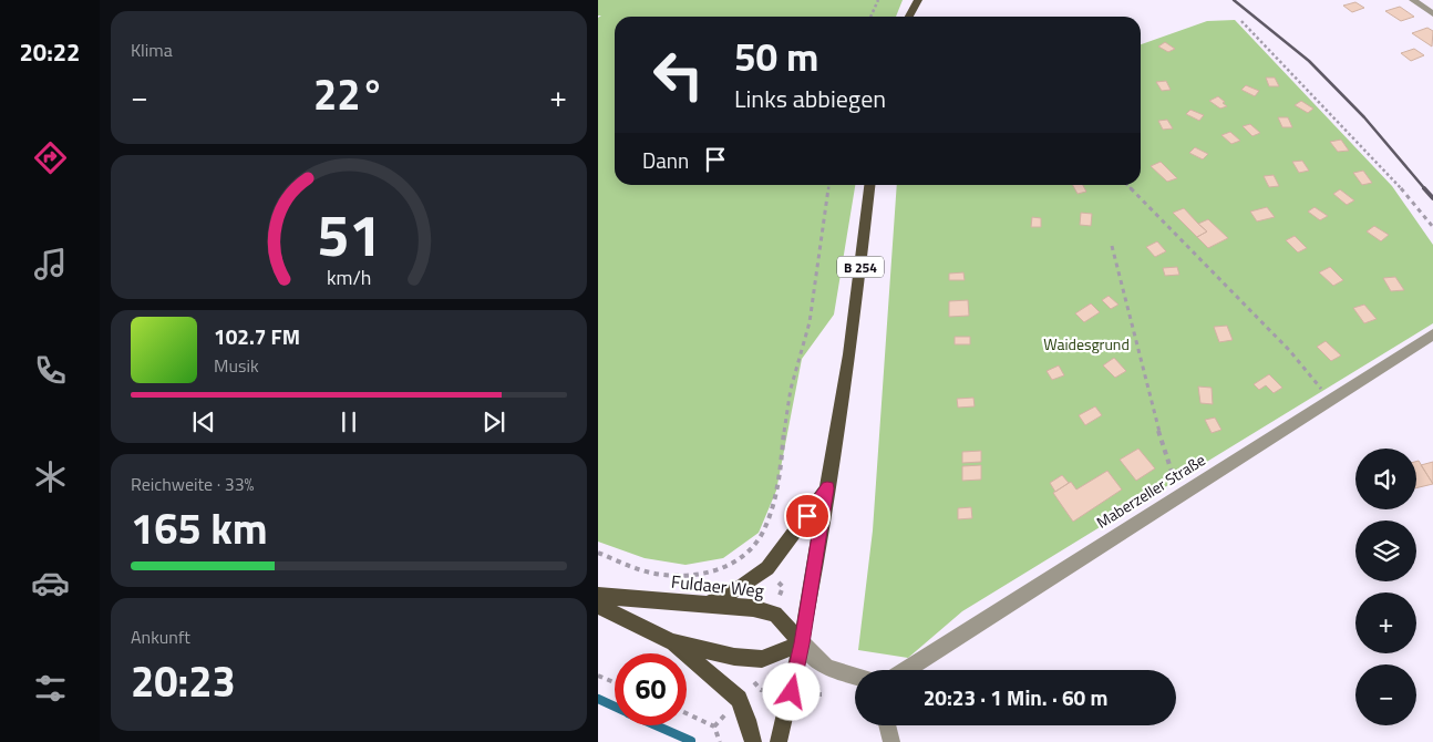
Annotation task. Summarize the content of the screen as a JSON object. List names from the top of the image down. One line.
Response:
{"streets":{"main road":["B 254","Fuldaer Weg"],"street":["Maberzeller Straße"]},"crossings":[["B 254","Fuldaer Weg"]],"parks":["Waidesgrund"],"page":{"tabs":"20:22","tile":["Klima",["Reichweite · 33%","165 km"],["Ankunft","20:23"]],"turn":["50 m","Links abbiegen"],"heat":["−","22°","+"],"then":"Dann","song":["102.7 FM","Musik"],"map_buttons":["+","−"],"limit":"60","trip":"20:23 · 1 Min. · 60 m","gauge":["51","km/h"]}}
